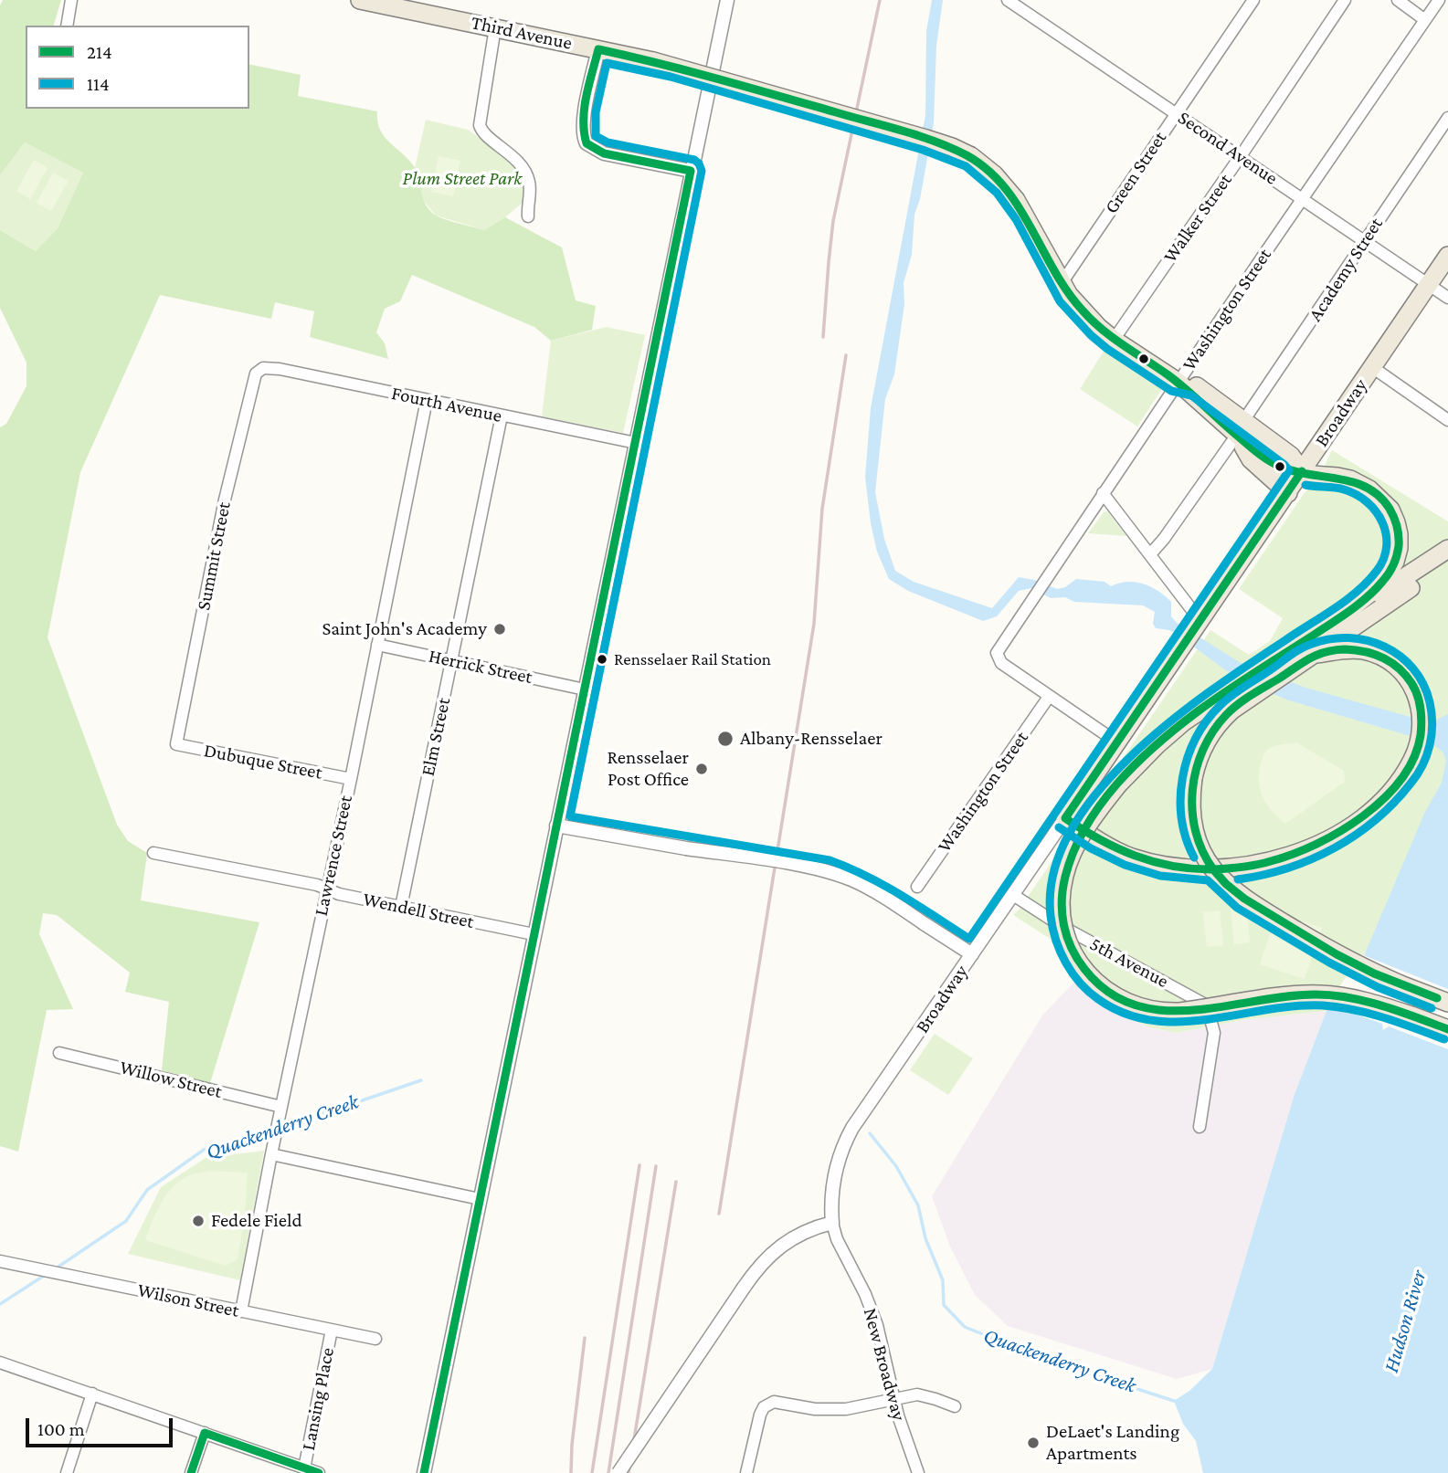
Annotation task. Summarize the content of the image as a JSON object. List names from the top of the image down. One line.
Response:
{"streets":{"main road":["Third Avenue","Broadway"],"street":["Second Avenue","Green Street","Walker Street","Academy Street","Washington Street","Fourth Avenue","Summit Street","Herrick Street","Elm Street","Dubuque Street","Lawrence Street","Wendell Street","5th Avenue","Willow Street","Wilson Street","New Broadway","Lansing Place"]},"crossings":[["Third Avenue","Green Street"],["Third Avenue","Walker Street"],["Third Avenue","Academy Street"],["Third Avenue","Washington Street"],["Third Avenue","Broadway"],["Second Avenue","Green Street"],["Second Avenue","Walker Street"],["Second Avenue","Academy Street"],["Second Avenue","Washington Street"],["Second Avenue","Broadway"],["Fourth Avenue","Summit Street"],["Fourth Avenue","Elm Street"],["Fourth Avenue","Lawrence Street"],["Broadway","5th Avenue"],["Broadway","New Broadway"],["Summit Street","Dubuque Street"],["Herrick Street","Elm Street"],["Herrick Street","Lawrence Street"],["Elm Street","Wendell Street"],["Dubuque Street","Lawrence Street"],["Lawrence Street","Wendell Street"],["Lawrence Street","Willow Street"],["Lawrence Street","Wilson Street"],["Wilson Street","Lansing Place"]],"water":["Quackenderry Creek","Hudson River"],"parks":["Plum Street Park"],"places":["Saint John's Academy","Rensselaer Rail Station","Albany-Rensselaer","Rensselaer Post Office","Fedele Field","DeLaet's Landing Apartments"],"lines":["transit line 214","transit line 114"],"legend":["214","114"],"scale_bar":"100 m"}
